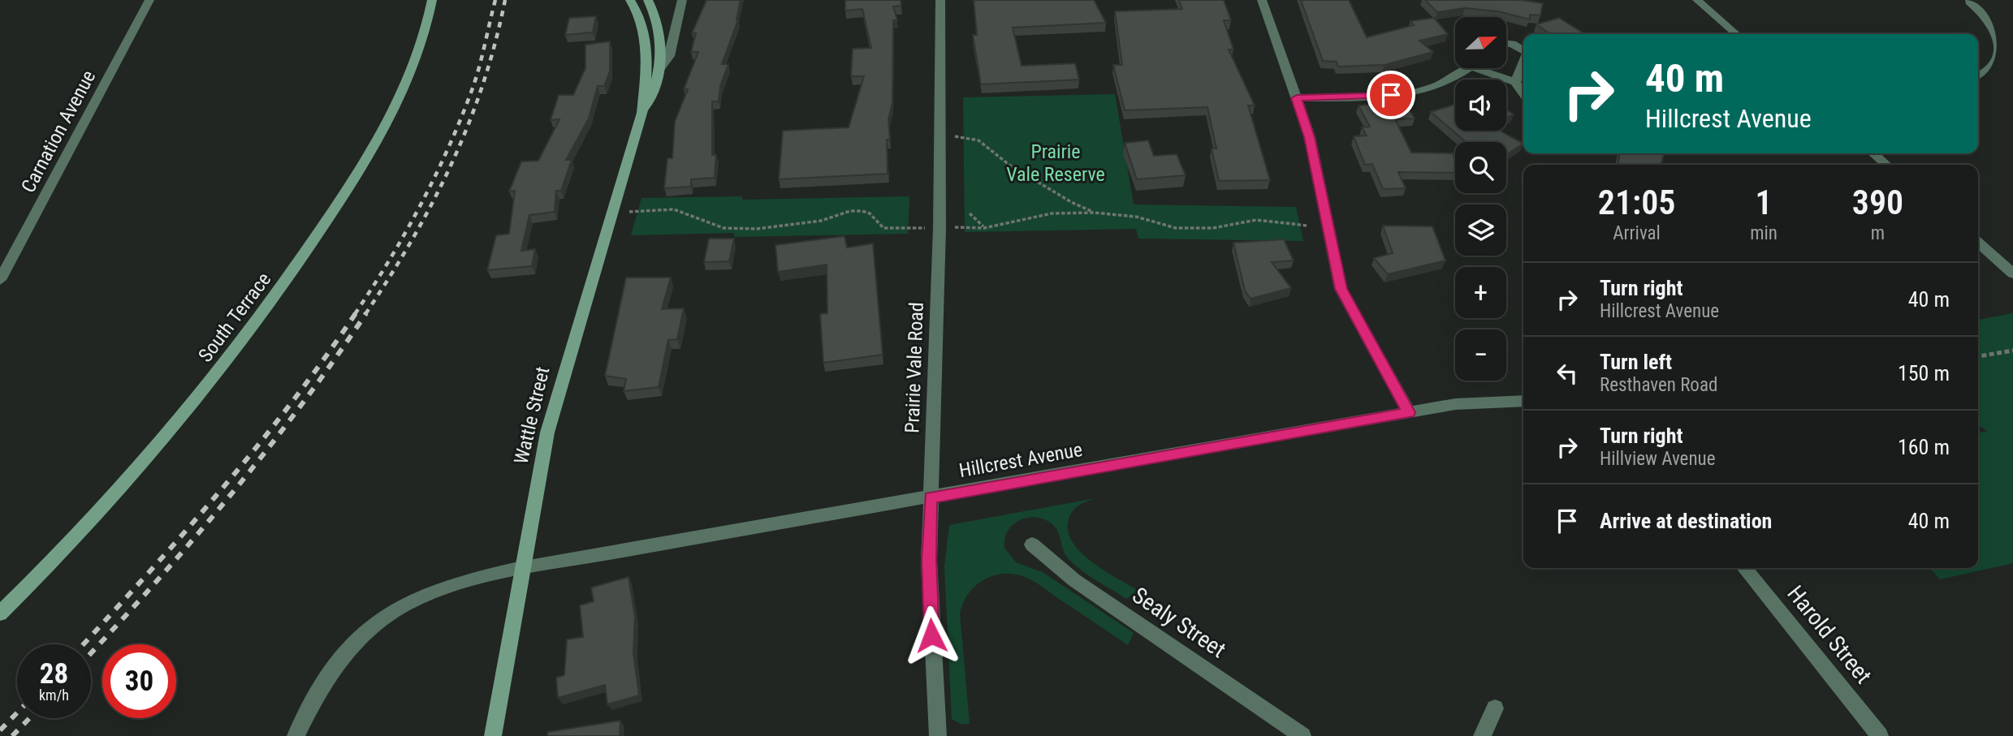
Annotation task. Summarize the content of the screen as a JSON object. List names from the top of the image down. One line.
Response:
{"streets":{"main road":["South Terrace","Wattle Street"],"street":["Carnation Avenue","Prairie Vale Road","Hillcrest Avenue","Sealy Street","Harold Street"]},"crossings":[["Prairie Vale Road","Hillcrest Avenue"],["Wattle Street","Hillcrest Avenue"]],"parks":["Prairie Vale Reserve"],"north":"right","page":{"map_buttons":["+","−"],"turn":["40 m","Hillcrest Avenue"],"eta":["21:05","Arrival","1","min","390","m"],"list":[{"name":"Turn right","note":"Hillcrest Avenue","value":"40 m"},{"name":"Turn left","note":"Resthaven Road","value":"150 m"},{"name":"Turn right","note":"Hillview Avenue","value":"160 m"},{"name":"Arrive at destination","value":"40 m"}],"speed":"28 km/h","limit":"30"}}
